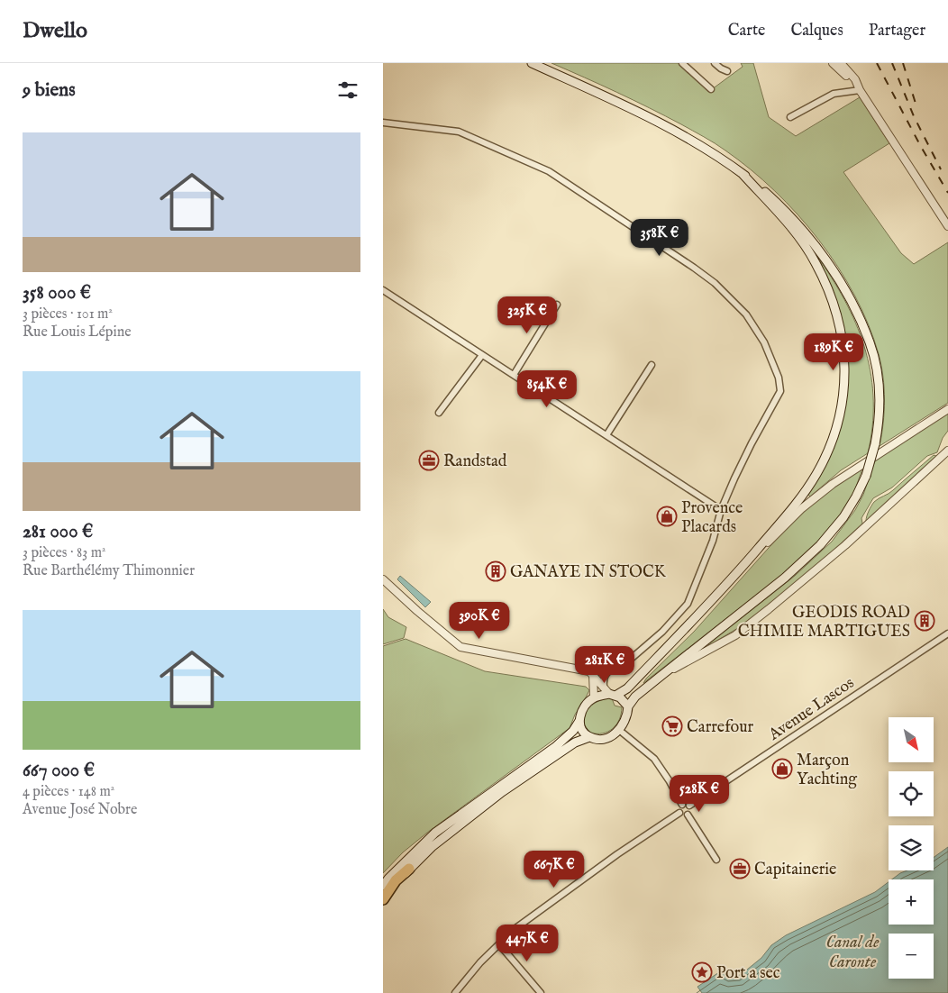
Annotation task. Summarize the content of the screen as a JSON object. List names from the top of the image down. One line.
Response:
{"streets":{"street":["Avenue Lascos"]},"water":["Canal de Caronte"],"places":{"office":["Randstad","Capitainerie"],"shop":["Provence Placards","Marçon Yachting"],"building":["GANAYE IN STOCK","GEODIS ROAD CHIMIE MARTIGUES"],"supermarket":["Carrefour"],"place":["Port a sec"]},"north":"bottom right","page":{"header":"Dwello","nav":["Carte","Calques","Partager"],"heading":"9 biens","list":[{"name":"358 000 €","note":"3 pièces · 101 m² · Rue Louis Lépine"},{"name":"281 000 €","note":"3 pièces · 83 m² · Rue Barthélémy Thimonnier"},{"name":"667 000 €","note":"4 pièces · 148 m² · Avenue José Nobre"}],"price":["358K €","325K €","189K €","854K €","390K €","281K €","528K €","667K €","447K €"],"map_buttons":["+","−"]}}
